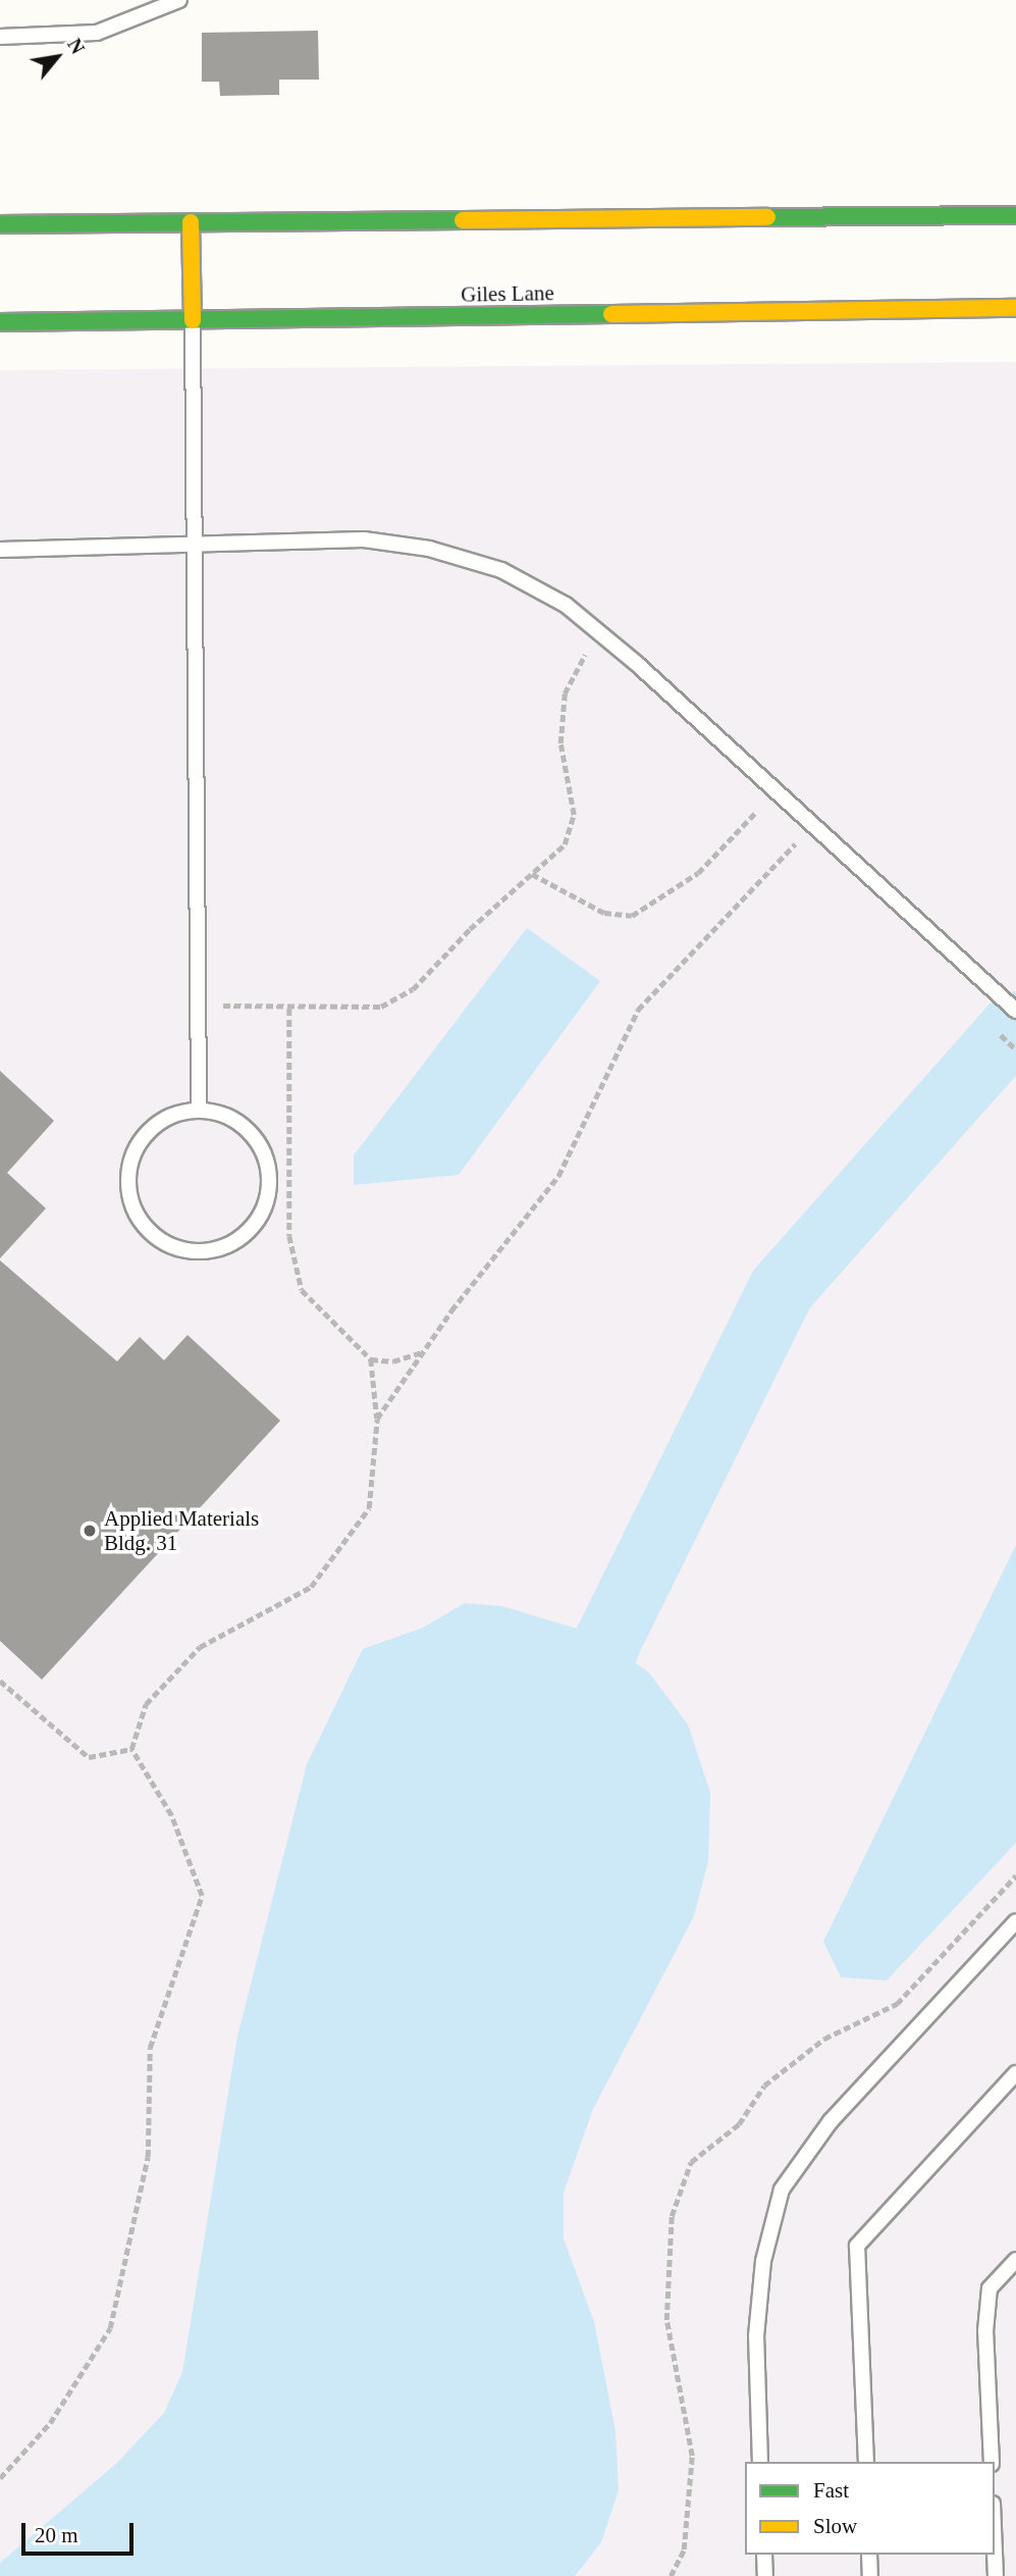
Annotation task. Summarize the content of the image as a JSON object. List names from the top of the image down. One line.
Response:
{"streets":{"street":["Giles Lane"]},"places":["Applied Materials Bldg. 31"],"legend":["Fast","Slow"],"scale_bar":"20 m","north":"top right"}
